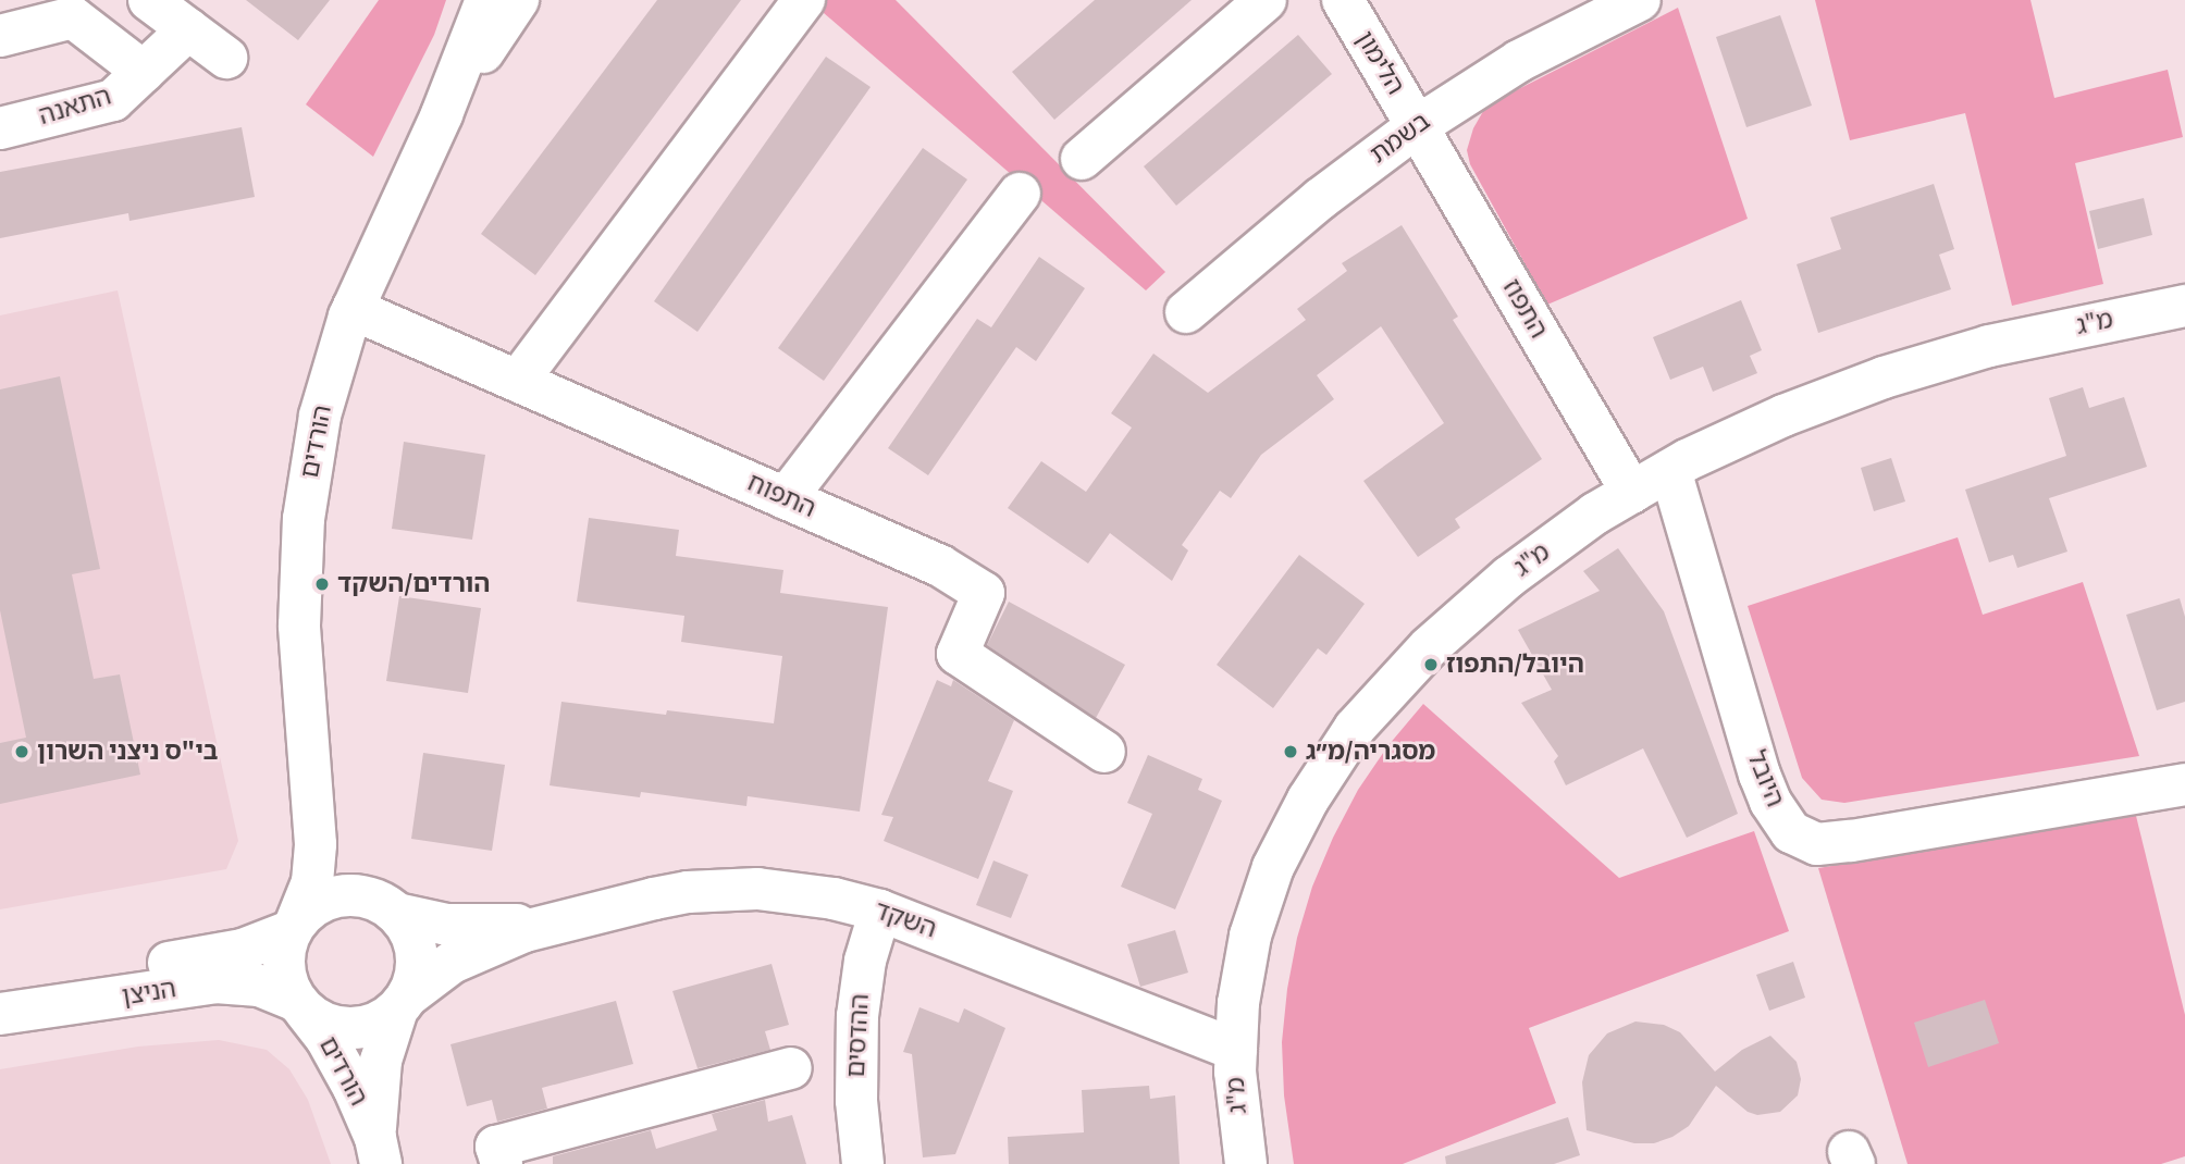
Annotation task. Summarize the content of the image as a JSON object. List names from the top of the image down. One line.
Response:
{"streets":{"street":["הלימון","התאנה","בשמת","התפוז","מ\"ג","הורדים","התפוח","היובל","השקד","הניצן","ההדסים"]},"crossings":[["הלימון","בשמת"],["הלימון","התפוז"],["בשמת","התפוז"],["התפוז","מ\"ג"],["מ\"ג","היובל"],["מ\"ג","השקד"],["הורדים","התפוח"],["הורדים","השקד"],["הורדים","הניצן"],["השקד","הניצן"],["השקד","ההדסים"]],"places":["הורדים/השקד","היובל/התפוז","בי\"ס ניצני השרון","מסגריה/מ״ג"]}
